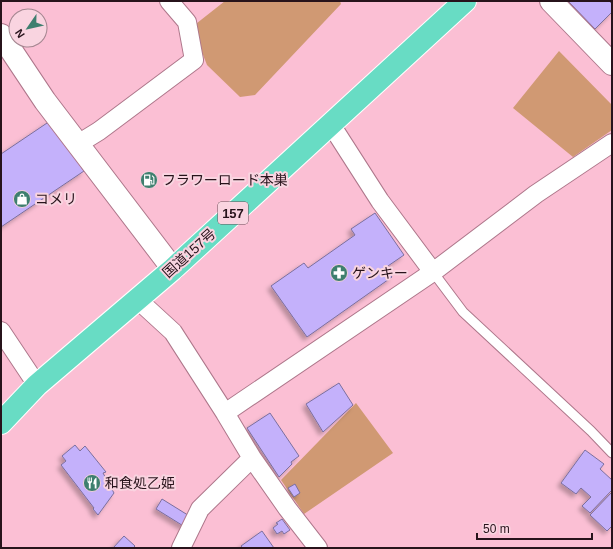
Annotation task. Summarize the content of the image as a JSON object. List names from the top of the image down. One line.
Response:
{"streets":{"highway":["157","国道157号"]},"places":{"fuel station":["フラワーロード本巣"],"shop":["コメリ"],"pharmacy":["ゲンキー"],"restaurant":["和食処乙姫"]},"scale_bar":"50 m","north":"bottom left"}
